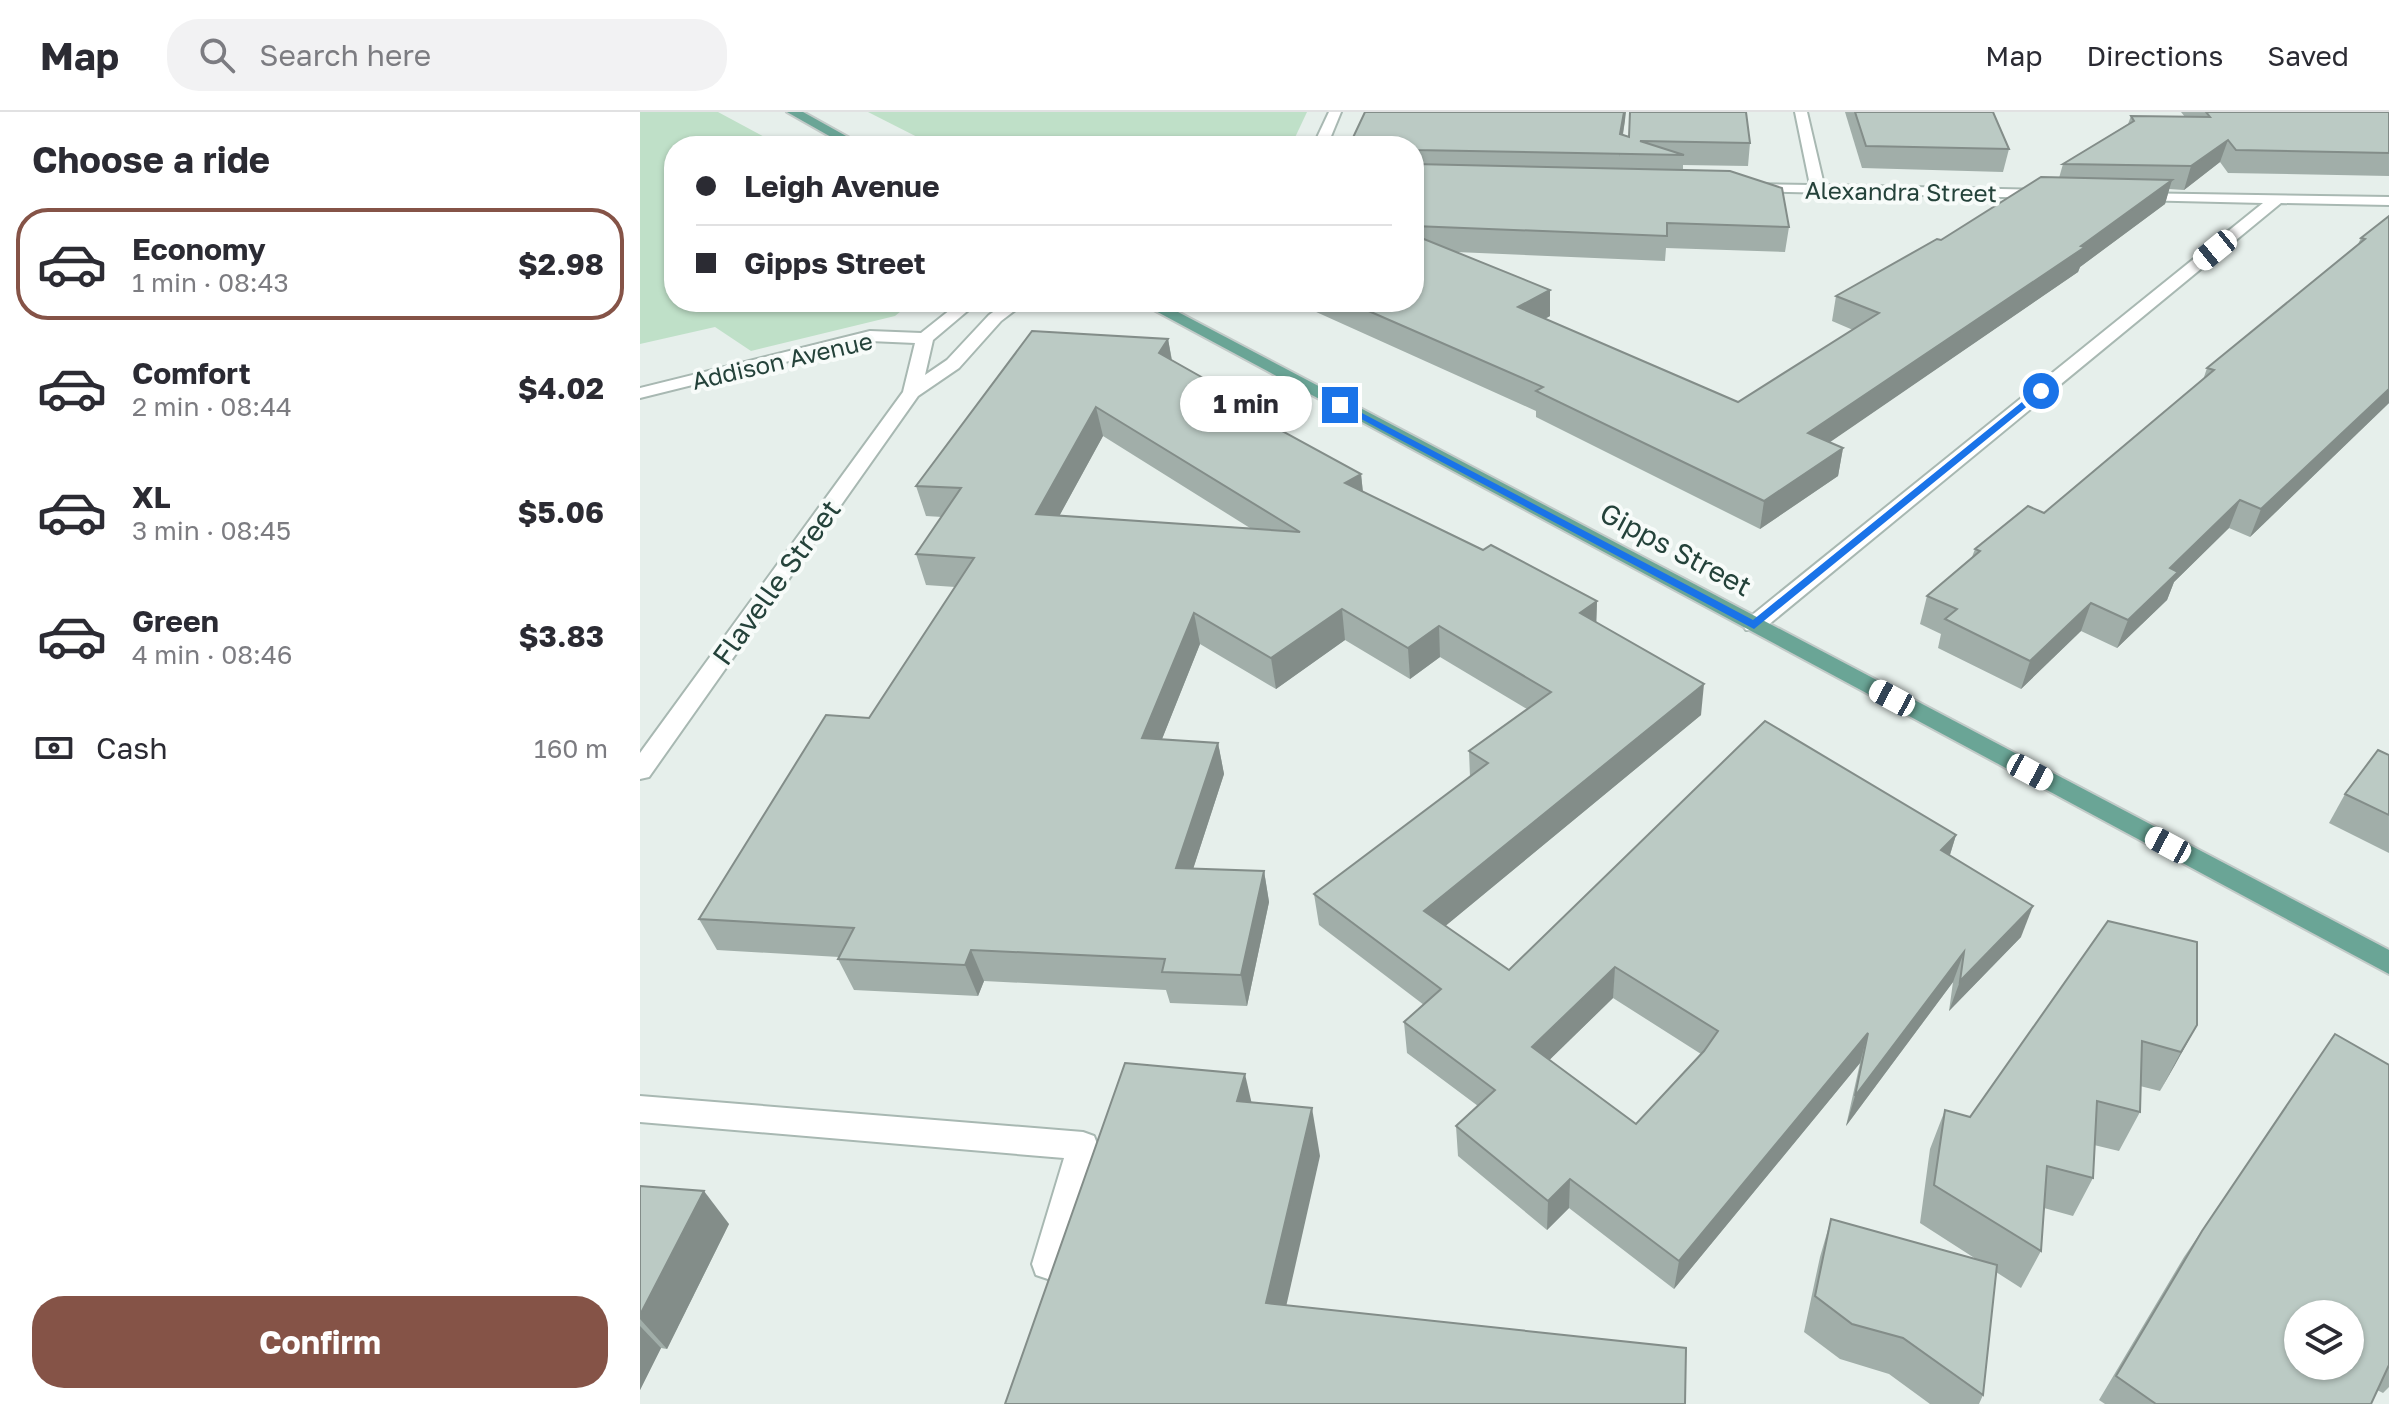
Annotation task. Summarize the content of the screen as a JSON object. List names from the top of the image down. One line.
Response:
{"streets":{"main road":["Gipps Street"],"street":["Alexandra Street","Addison Avenue","Flavelle Street"]},"crossings":[["Addison Avenue","Flavelle Street"]],"page":{"header":"Map","search":"Search here","nav":["Map","Directions","Saved"],"heading":"Choose a ride","banner":["Leigh Avenue","Gipps Street"],"list":[{"name":"Economy","note":"1 min · 08:43","value":"$2.98"},{"name":"Comfort","note":"2 min · 08:44","value":"$4.02"},{"name":"XL","note":"3 min · 08:45","value":"$5.06"},{"name":"Green","note":"4 min · 08:46","value":"$3.83"}],"bubble":"1 min","pay":["Cash","160 m"],"buttons":"Confirm"}}
